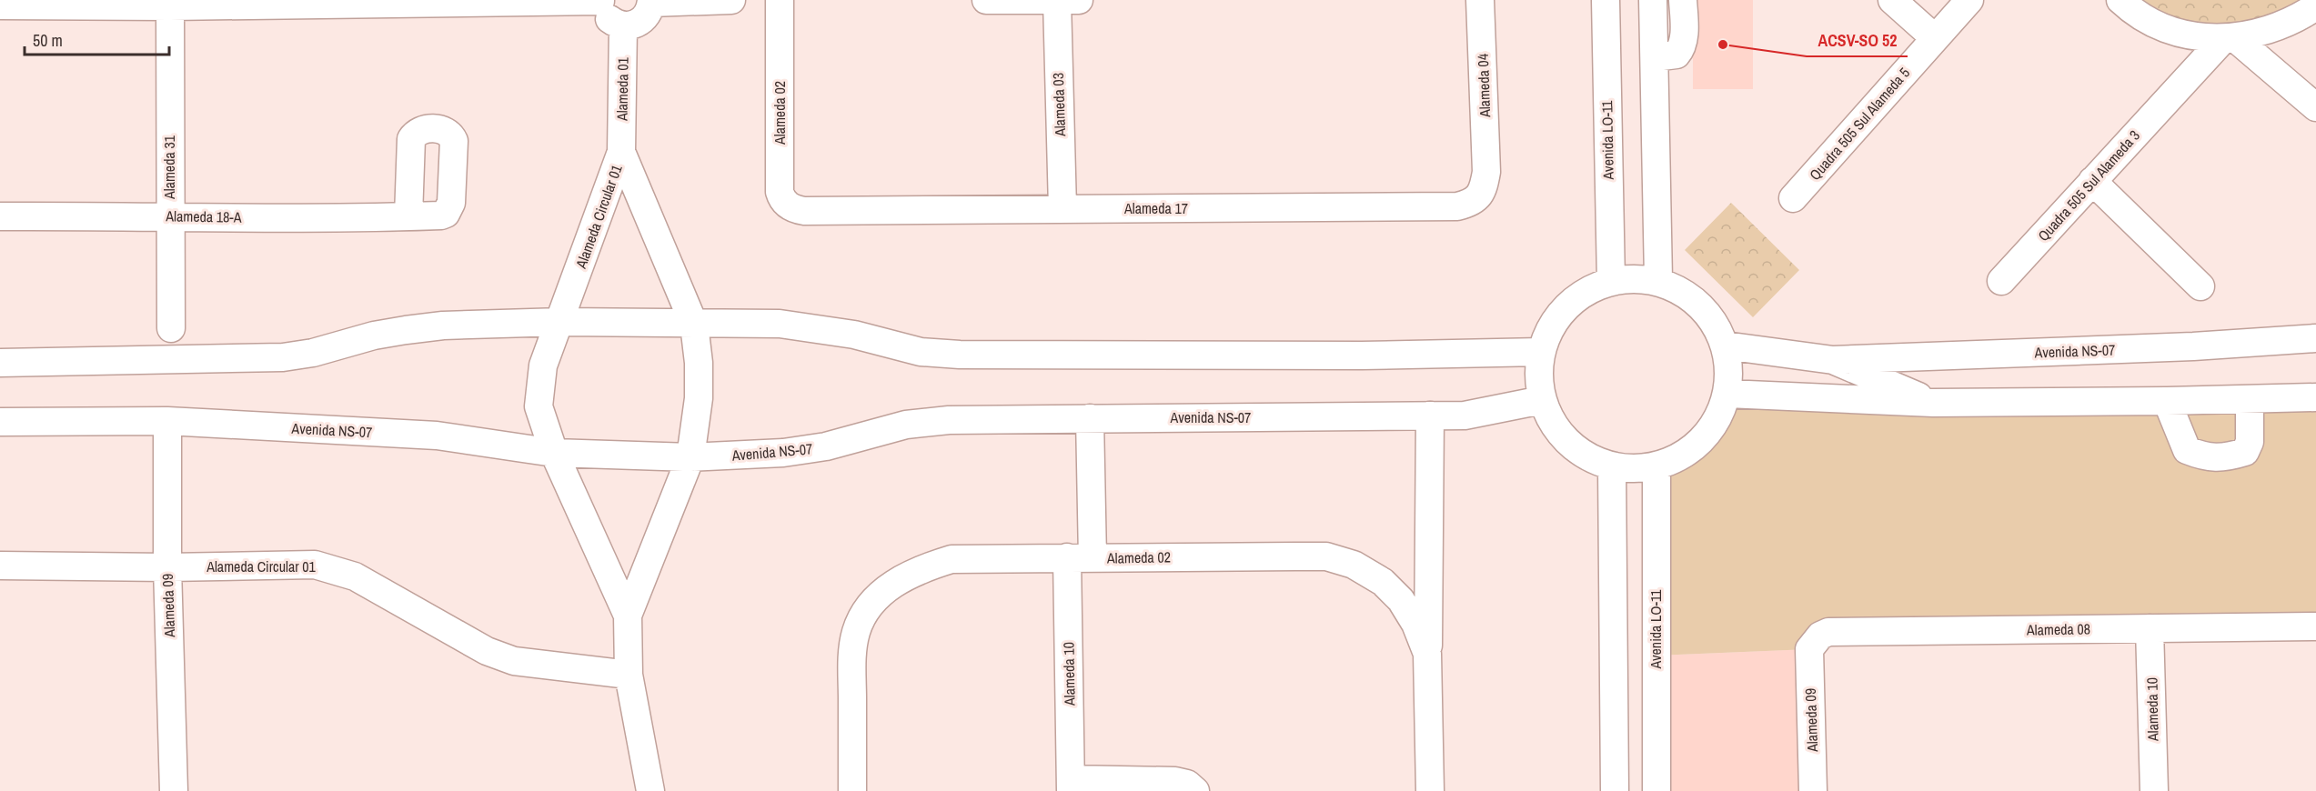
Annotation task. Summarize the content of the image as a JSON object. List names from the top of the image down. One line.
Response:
{"streets":{"street":["Alameda 04","Alameda 01","Alameda 03","Alameda 02","Quadra 505 Sul Alameda 5","Avenida LO-11","Alameda 31","Quadra 505 Sul Alameda 3","Alameda 17","Alameda 18-A","Alameda Circular 01","Avenida NS-07","Alameda 09","Alameda 08","Alameda 10"]},"crossings":[["Alameda 04","Alameda 17"],["Alameda 01","Alameda Circular 01"],["Alameda 03","Alameda 17"],["Alameda 02","Alameda 17"],["Alameda 02","Alameda 10"],["Avenida LO-11","Avenida NS-07"],["Alameda 31","Alameda 18-A"],["Alameda Circular 01","Avenida NS-07"],["Alameda Circular 01","Alameda 09"],["Avenida NS-07","Alameda 09"],["Avenida NS-07","Alameda 10"],["Alameda 09","Alameda 08"],["Alameda 08","Alameda 10"]],"places":["ACSV-SO 52"],"scale_bar":"50 m"}
